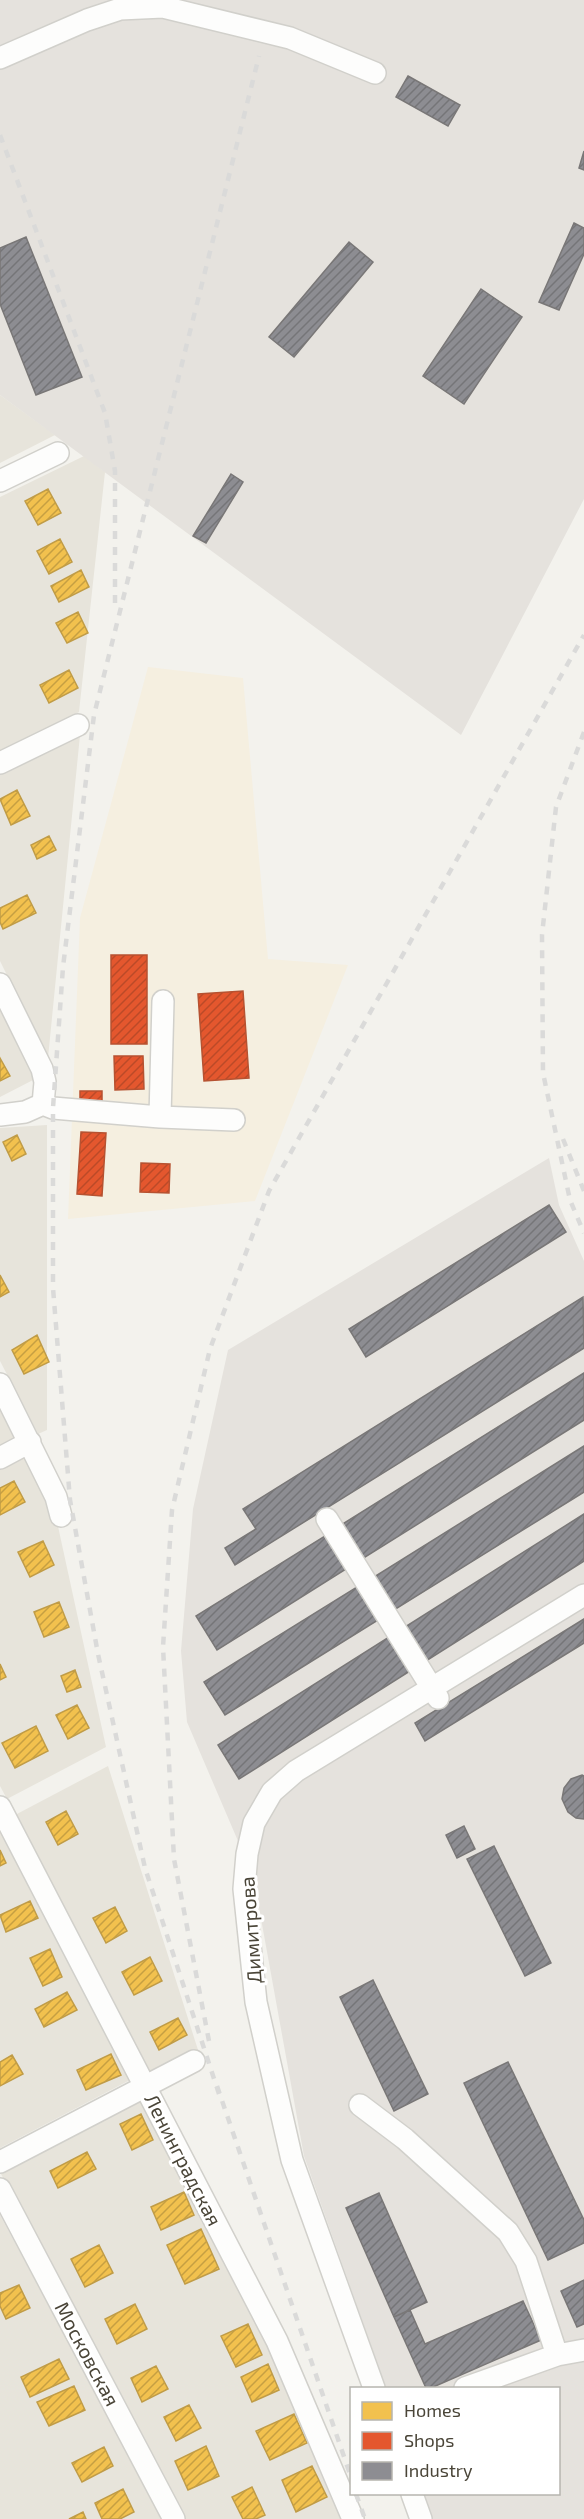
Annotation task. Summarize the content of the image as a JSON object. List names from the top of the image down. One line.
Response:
{"streets":{"street":["Димитрова","Ленинградская","Московская"]},"legend":["Homes","Shops","Industry"]}
